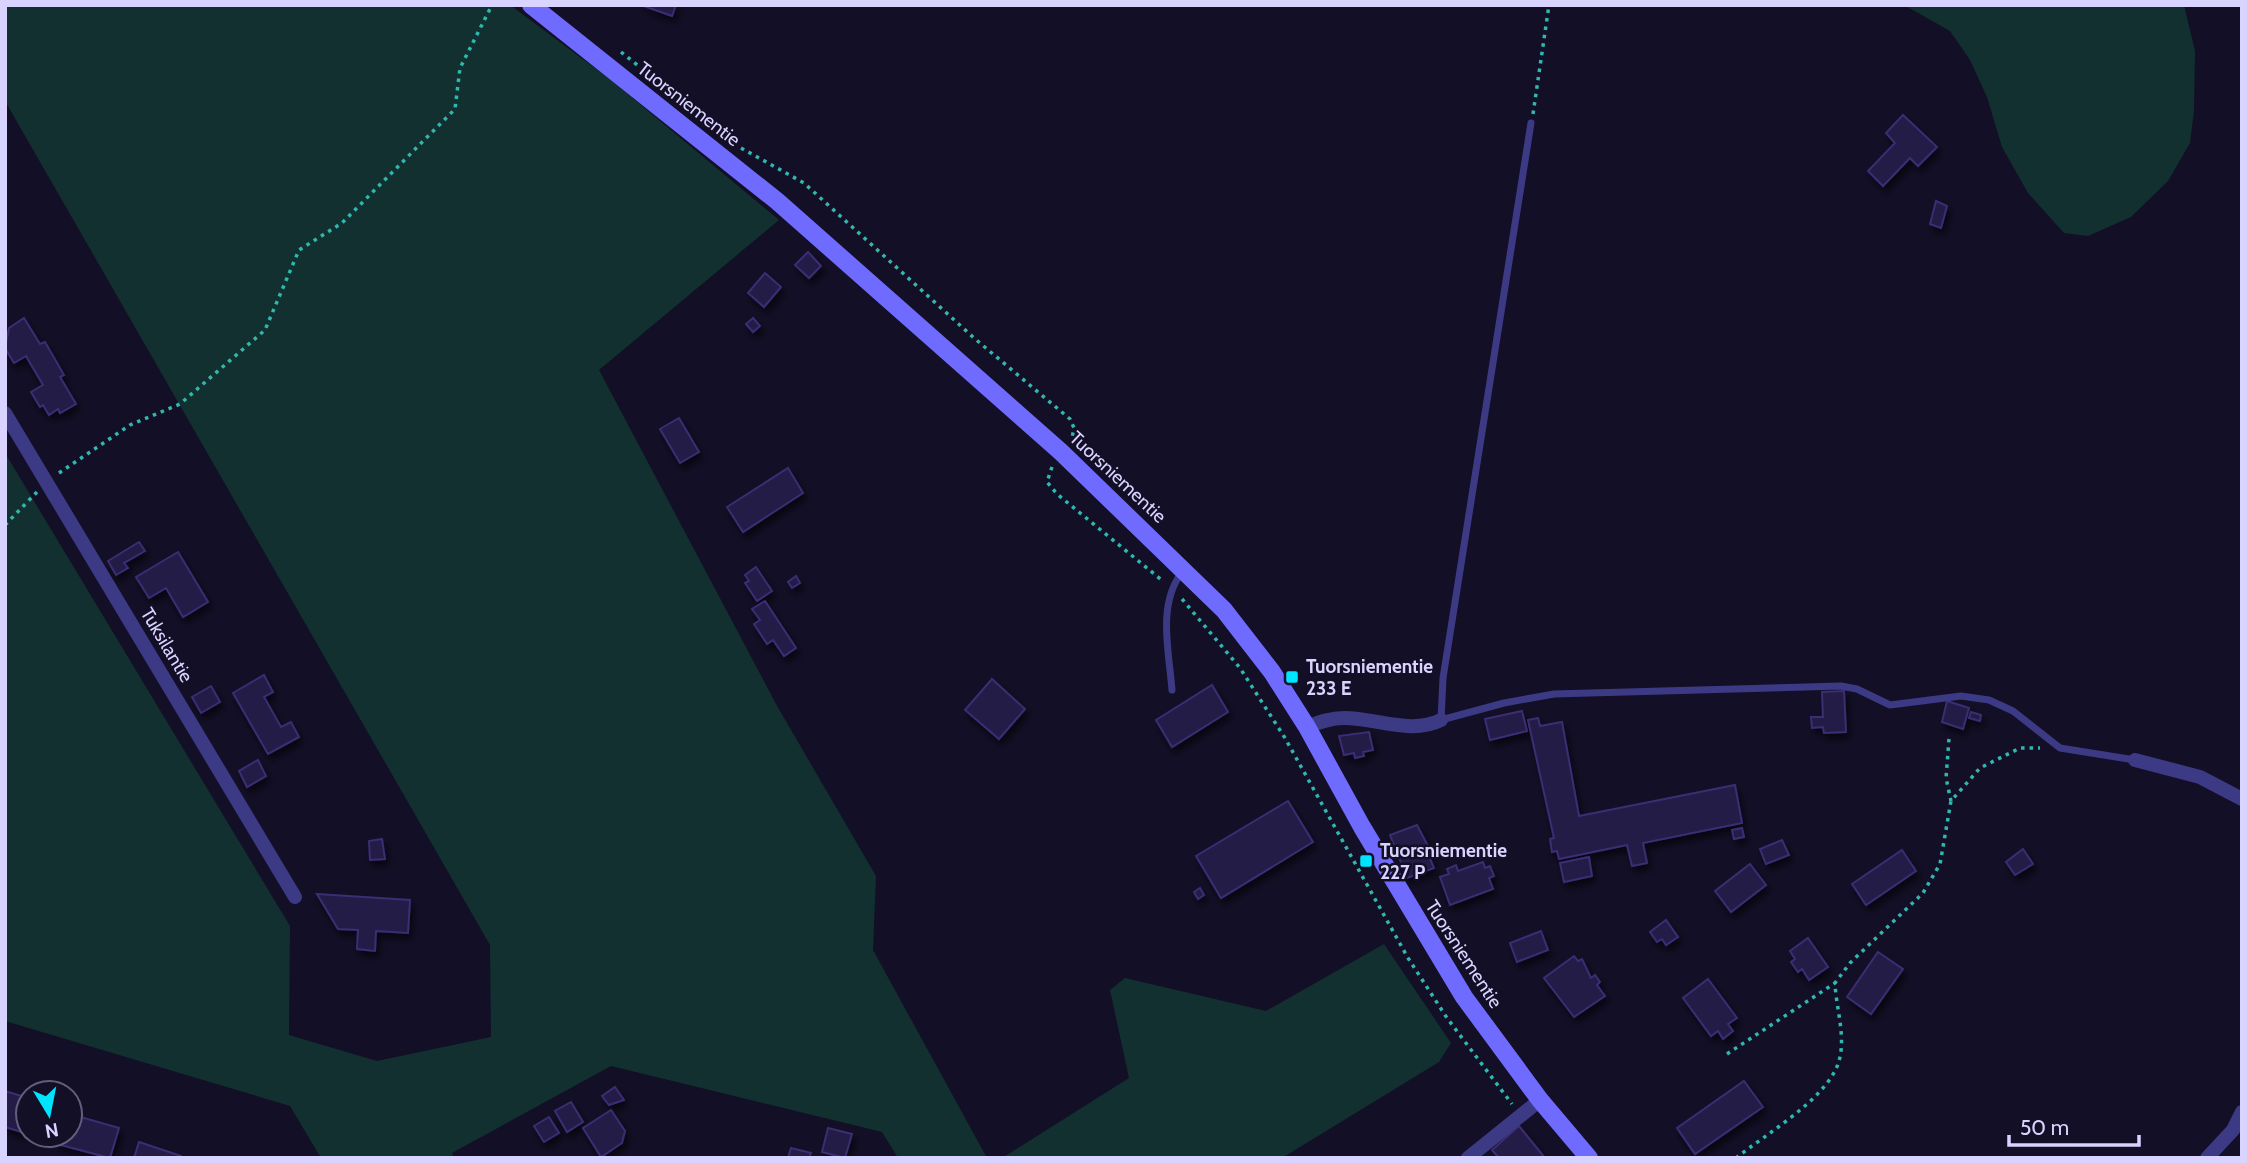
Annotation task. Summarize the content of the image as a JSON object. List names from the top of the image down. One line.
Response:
{"streets":{"main road":["Tuorsniementie"],"street":["Tuksilantie"]},"places":{"transit":["Tuorsniementie 233 E","Tuorsniementie 227 P"]},"scale_bar":"50 m","north":"bottom"}
